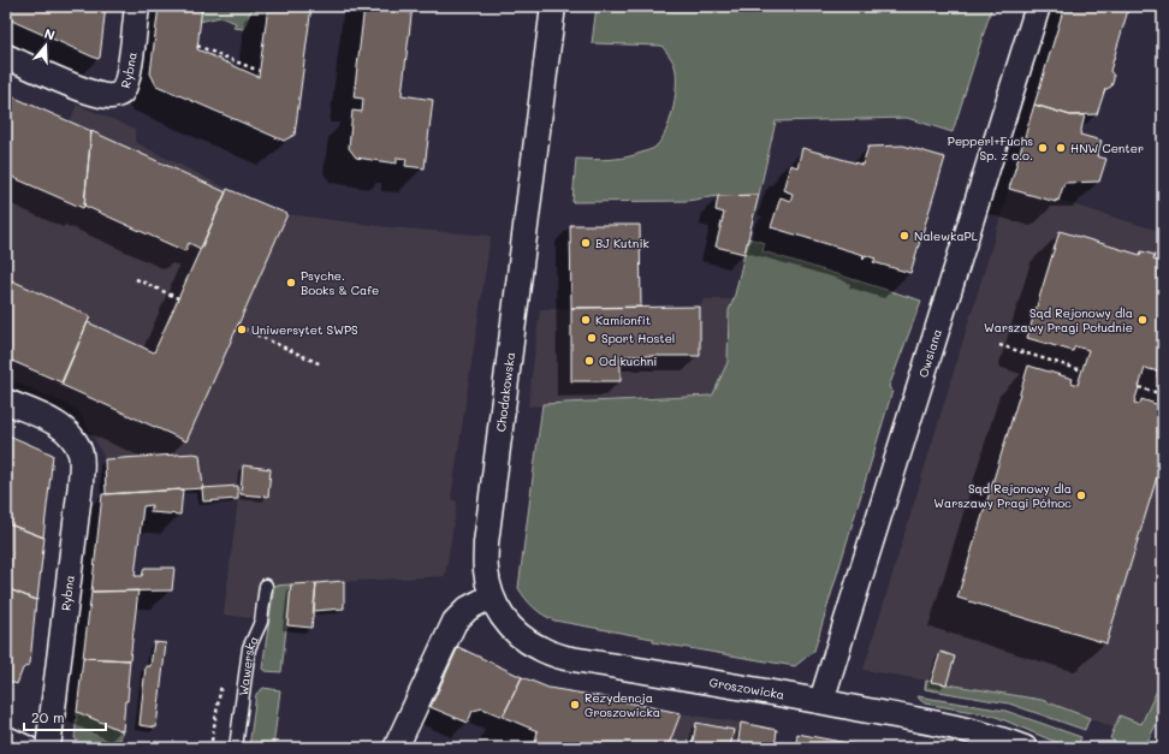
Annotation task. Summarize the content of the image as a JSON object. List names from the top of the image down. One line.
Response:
{"streets":{"street":["Rybna","Owsiana","Chodakowska","Groszowicka"],"lane":["Wawerska"]},"crossings":[["Owsiana","Groszowicka"],["Chodakowska","Groszowicka"]],"places":["Pepperl+Fuchs Sp. z o.o.","HNW Center","NalewkaPL","BJ Kutnik","Psyche. Books & Cafe","Kamionfit","Sąd Rejonowy dla Warszawy Pragi Południe","Uniwersytet SWPS","Sport Hostel","Od kuchni","Sąd Rejonowy dla Warszawy Pragi Północ","Rezydencja Groszowicka"],"scale_bar":"20 m","north":"top"}
